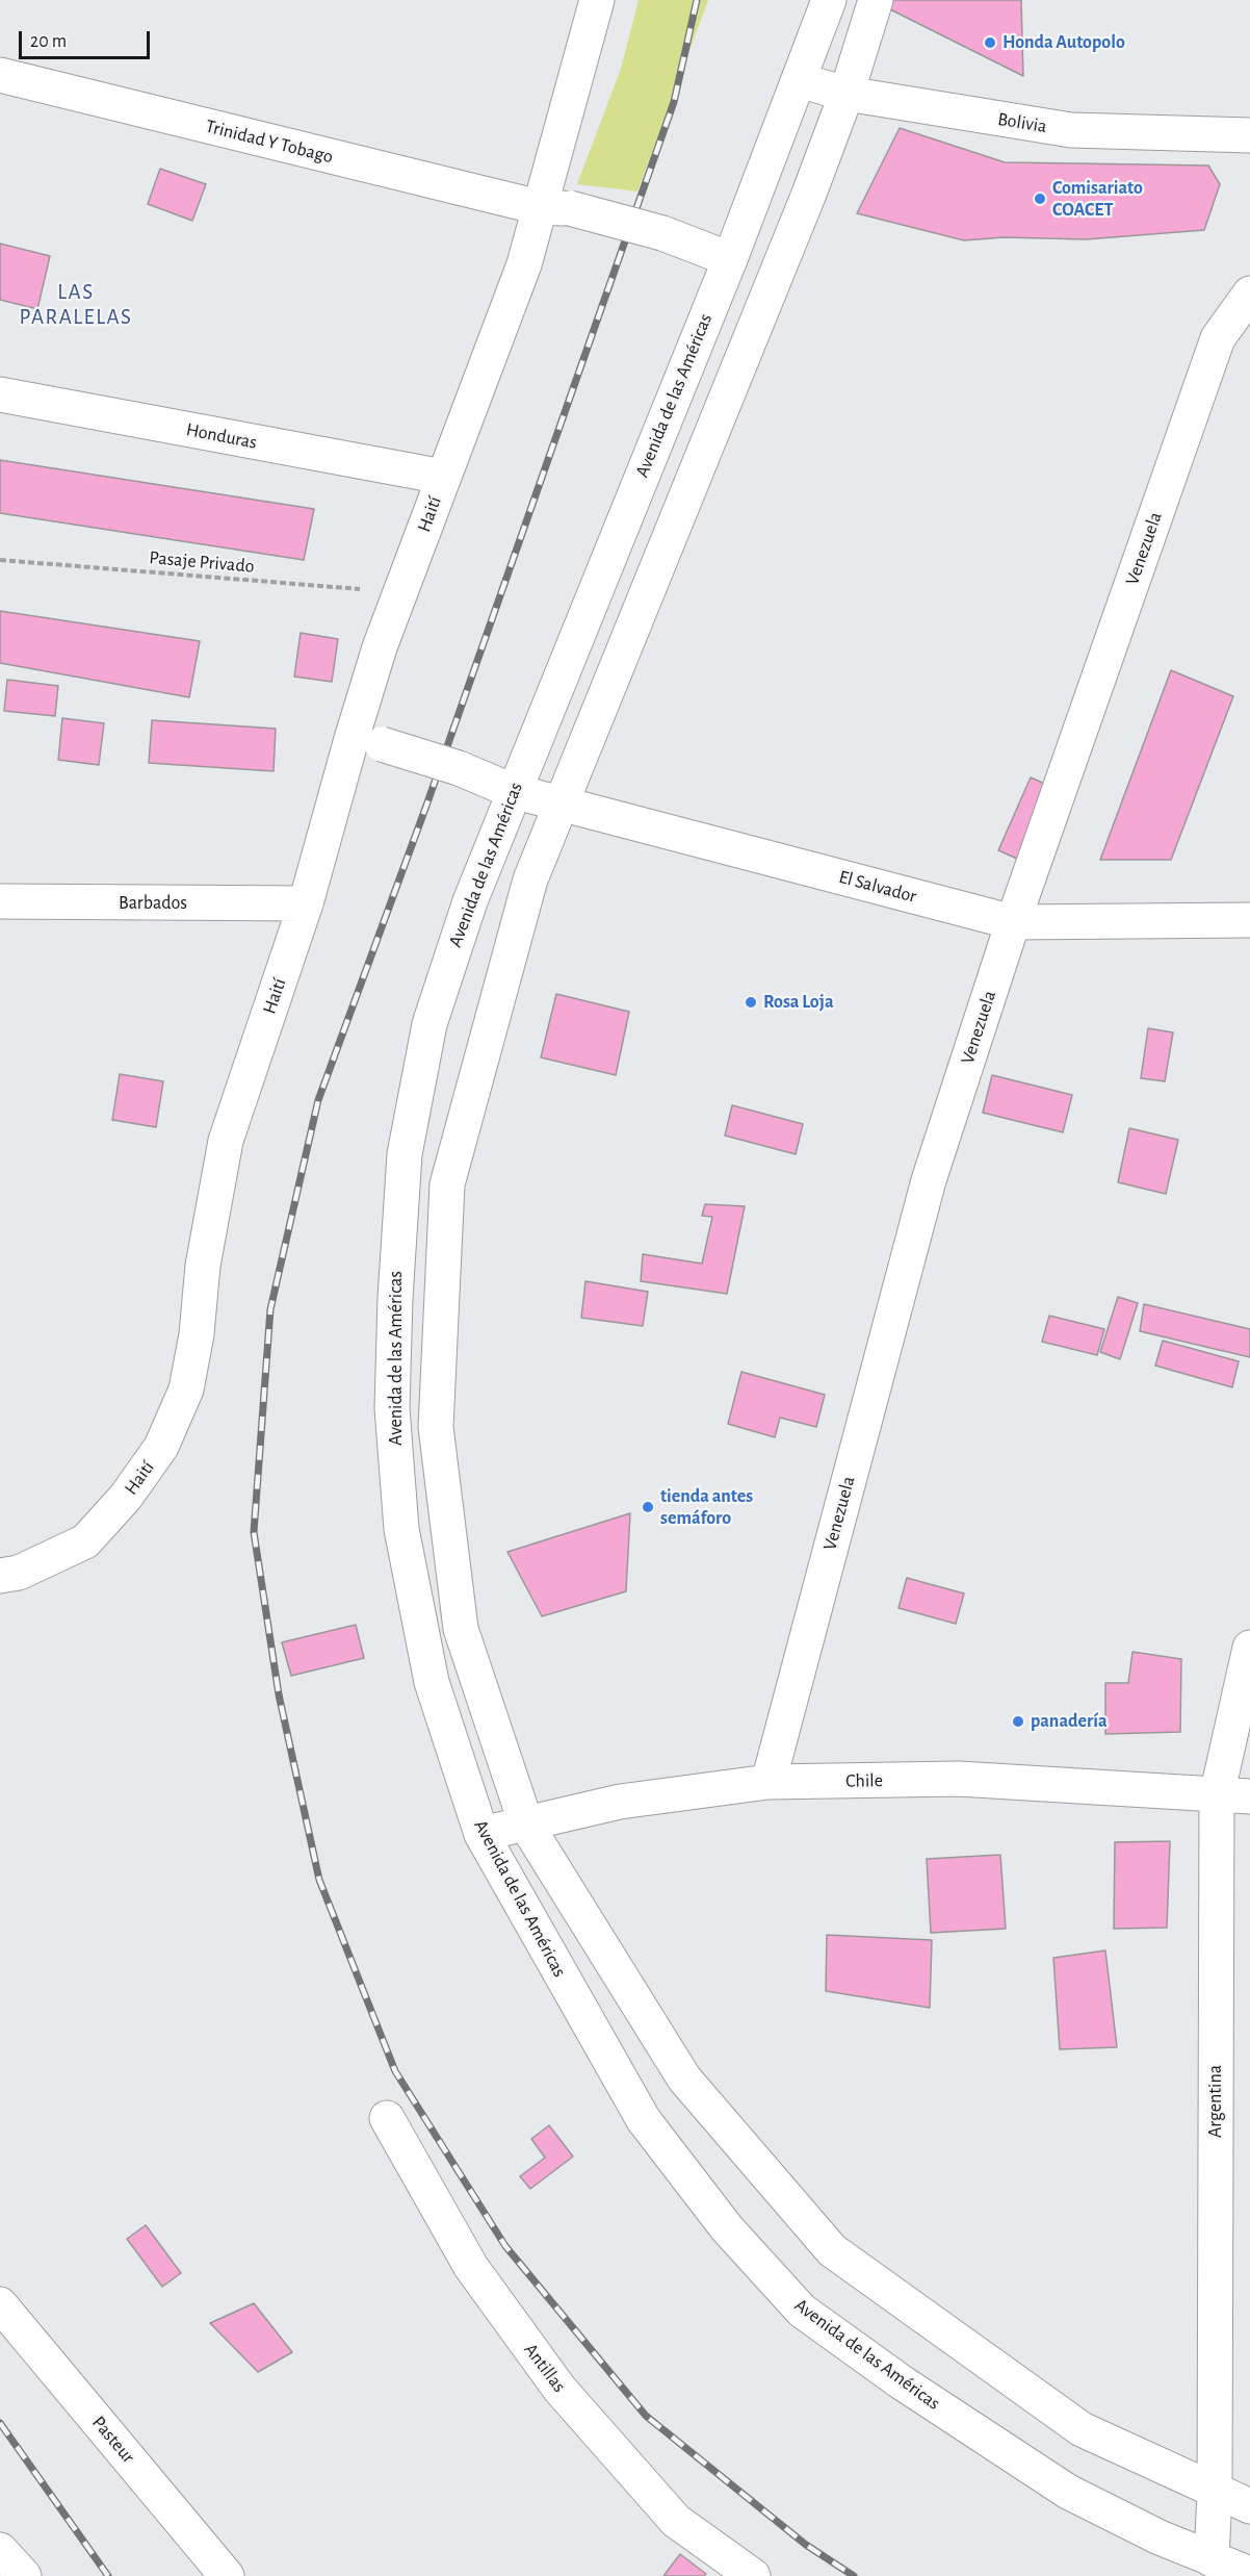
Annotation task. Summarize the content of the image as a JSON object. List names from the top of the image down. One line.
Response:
{"streets":{"street":["Bolivia","Trinidad Y Tobago","Avenida de las Américas","Honduras","Haití","Venezuela","El Salvador","Barbados","Chile","Argentina","Antillas","Pasteur"],"path":["Pasaje Privado"]},"crossings":[["Bolivia","Avenida de las Américas"],["Trinidad Y Tobago","Avenida de las Américas"],["Trinidad Y Tobago","Haití"],["Avenida de las Américas","El Salvador"],["Avenida de las Américas","Chile"],["Avenida de las Américas","Argentina"],["Honduras","Haití"],["Haití","Pasaje Privado"],["Haití","El Salvador"],["Haití","Barbados"],["Venezuela","El Salvador"],["Venezuela","Chile"],["Chile","Argentina"]],"districts":["LAS PARALELAS"],"places":["Honda Autopolo","Comisariato COACET","Rosa Loja","tienda antes semáforo","panadería"],"scale_bar":"20 m"}
